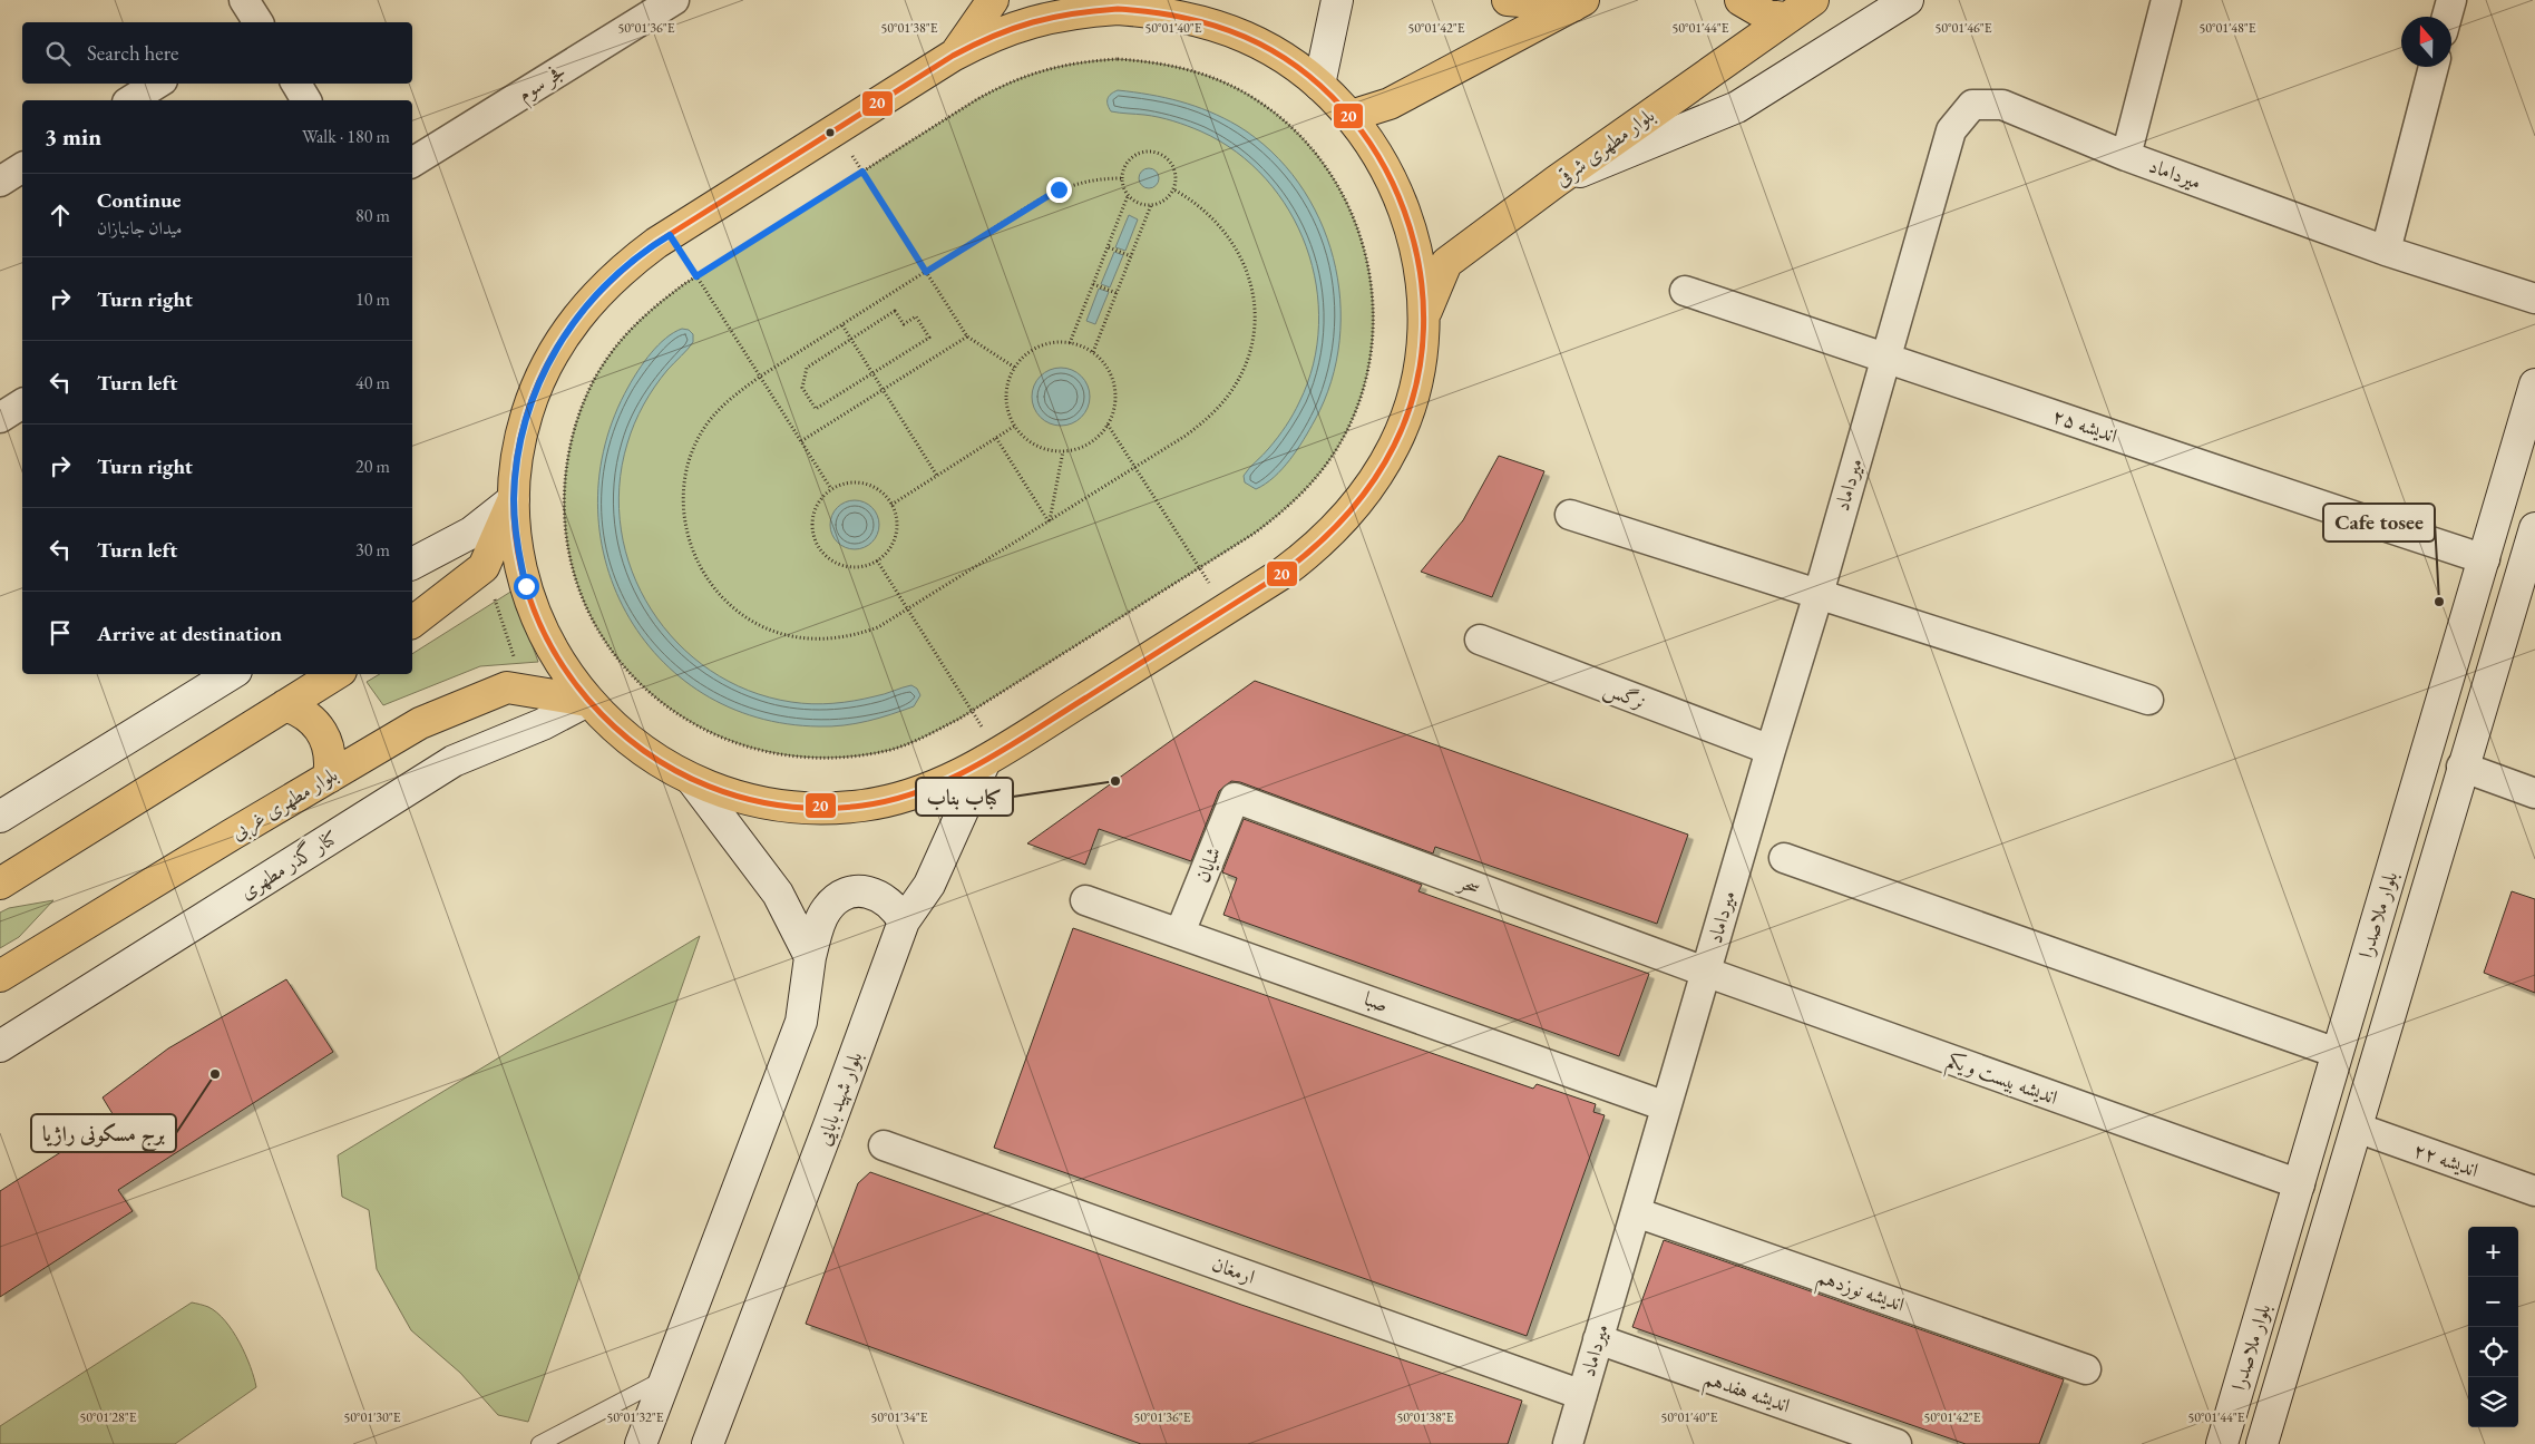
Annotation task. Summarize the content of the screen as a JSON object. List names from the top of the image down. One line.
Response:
{"streets":{"main road":["بلوار مطهری شرقی","بلوار مطهری غربی"],"street":["فجر سوم","میرداماد","اندیشه ۲۵","نرگس","کنار گذر مطهری","شایان","سحر","بلوار ملاصدرا","صبا","اندیشه بیست و یکم","بلوار شهید بابایی","اندیشه ۲۲","ارمغان","اندیشه نوزدهم","اندیشه هفدهم"]},"crossings":[["میرداماد","اندیشه ۲۵"],["میرداماد","نرگس"],["میرداماد","سحر"],["میرداماد","صبا"],["میرداماد","اندیشه بیست و یکم"],["میرداماد","ارمغان"],["میرداماد","اندیشه نوزدهم"],["میرداماد","اندیشه هفدهم"],["اندیشه ۲۵","بلوار ملاصدرا"],["بلوار مطهری غربی","کنار گذر مطهری"],["شایان","سحر"],["شایان","صبا"],["سحر","اندیشه بیست و یکم"],["بلوار ملاصدرا","اندیشه بیست و یکم"],["بلوار ملاصدرا","اندیشه ۲۲"]],"places":["Cafe tosee","کباب بناب","برج مسکونی راژیا"],"lines":["transit line 20"],"north":"top","page":{"search":"Search here","heading":["3 min","Walk · 180 m"],"list":[["Continue","میدان جانبازان","80 m"],["Turn right","10 m"],["Turn left","40 m"],["Turn right","20 m"],["Turn left","30 m"],"Arrive at destination"],"map_buttons":["+","−"]},"coordinates":["50°01'36\"E","50°01'38\"E","50°01'40\"E","50°01'42\"E","50°01'44\"E","50°01'46\"E","50°01'48\"E","50°01'28\"E","50°01'30\"E","50°01'32\"E","50°01'34\"E"]}
